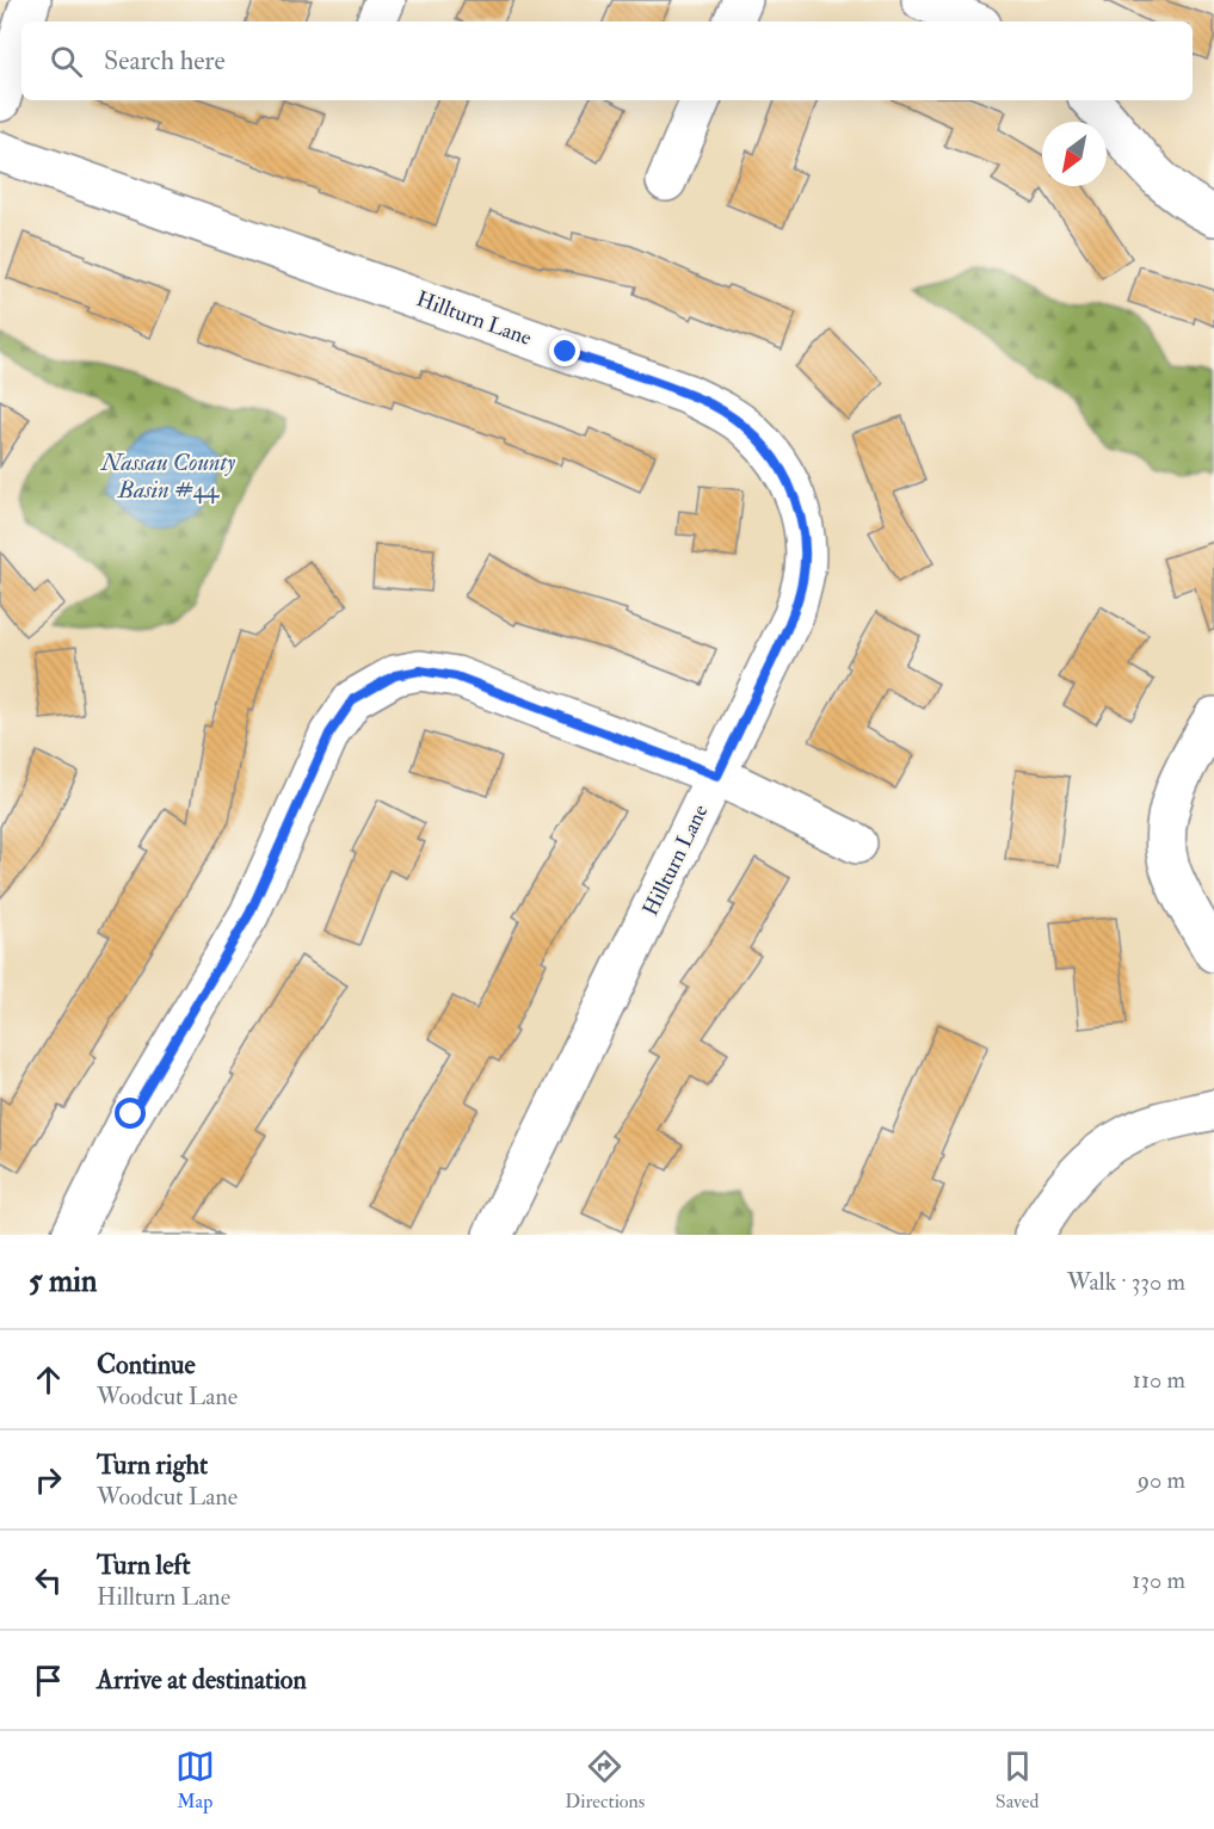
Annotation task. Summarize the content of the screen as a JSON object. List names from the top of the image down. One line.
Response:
{"streets":{"street":["Hillturn Lane"]},"water":["Nassau County Basin #44"],"north":"bottom left","page":{"search":"Search here","heading":["5 min","Walk · 330 m"],"list":[["Continue","Woodcut Lane","110 m"],["Turn right","Woodcut Lane","90 m"],["Turn left","Hillturn Lane","130 m"],"Arrive at destination"],"nav":["Map","Directions","Saved"]}}
